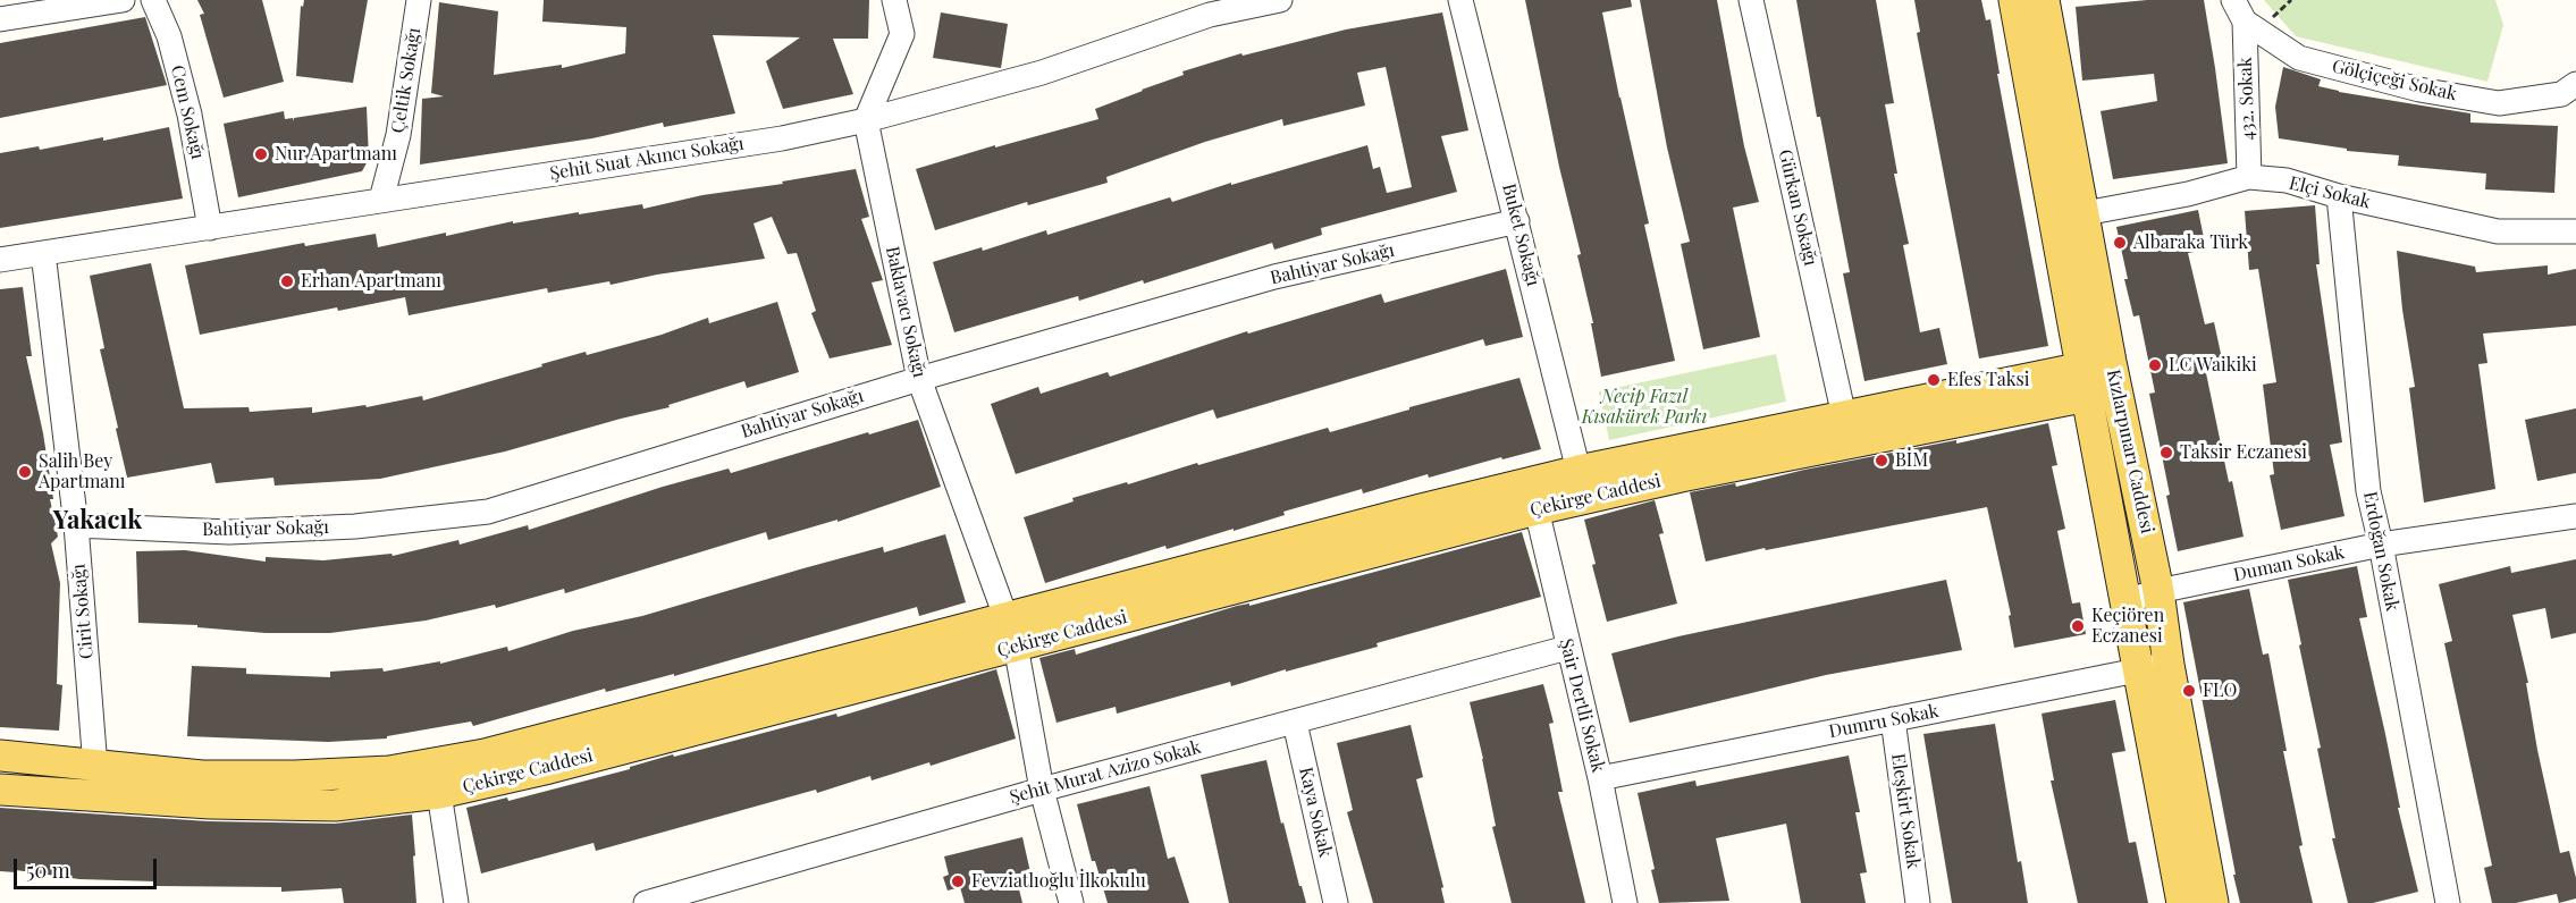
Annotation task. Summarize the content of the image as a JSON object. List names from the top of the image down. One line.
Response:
{"streets":{"main road":["Kızlarpınarı Caddesi","Çekirge Caddesi"],"street":["Çeltik Sokağı","Gölçiçeği Sokak","432. Sokak","Cem Sokağı","Şehit Suat Akıncı Sokağı","Elçi Sokak","Gürkan Sokağı","Buket Sokağı","Bahtiyar Sokağı","Baklavacı Sokağı","Erdoğan Sokak","Duman Sokak","Cirit Sokağı","Şair Dertli Sokak","Dumru Sokak","Şehit Murat Azizo Sokak","Eleşkirt Sokak","Kaya Sokak"]},"crossings":[["Çeltik Sokağı","Şehit Suat Akıncı Sokağı"],["Gölçiçeği Sokak","432. Sokak"],["432. Sokak","Elçi Sokak"],["Cem Sokağı","Şehit Suat Akıncı Sokağı"],["Şehit Suat Akıncı Sokağı","Baklavacı Sokağı"],["Şehit Suat Akıncı Sokağı","Cirit Sokağı"],["Elçi Sokak","Kızlarpınarı Caddesi"],["Elçi Sokak","Erdoğan Sokak"],["Gürkan Sokağı","Çekirge Caddesi"],["Buket Sokağı","Bahtiyar Sokağı"],["Buket Sokağı","Çekirge Caddesi"],["Bahtiyar Sokağı","Baklavacı Sokağı"],["Bahtiyar Sokağı","Cirit Sokağı"],["Baklavacı Sokağı","Çekirge Caddesi"],["Baklavacı Sokağı","Şehit Murat Azizo Sokak"],["Kızlarpınarı Caddesi","Çekirge Caddesi"],["Kızlarpınarı Caddesi","Duman Sokak"],["Kızlarpınarı Caddesi","Dumru Sokak"],["Çekirge Caddesi","Cirit Sokağı"],["Çekirge Caddesi","Şair Dertli Sokak"],["Erdoğan Sokak","Duman Sokak"],["Şair Dertli Sokak","Dumru Sokak"],["Şair Dertli Sokak","Şehit Murat Azizo Sokak"],["Dumru Sokak","Eleşkirt Sokak"],["Şehit Murat Azizo Sokak","Kaya Sokak"]],"districts":["Yakacık"],"parks":["Necip Fazıl Kısakürek Parkı"],"places":["Nur Apartmanı","Albaraka Türk","Erhan Apartmanı","LC Waikiki","Efes Taksi","Taksir Eczanesi","BİM","Salih Bey Apartmanı","Keçiören Eczanesi","FLO","Fevziatlıoğlu İlkokulu"],"scale_bar":"50 m"}
